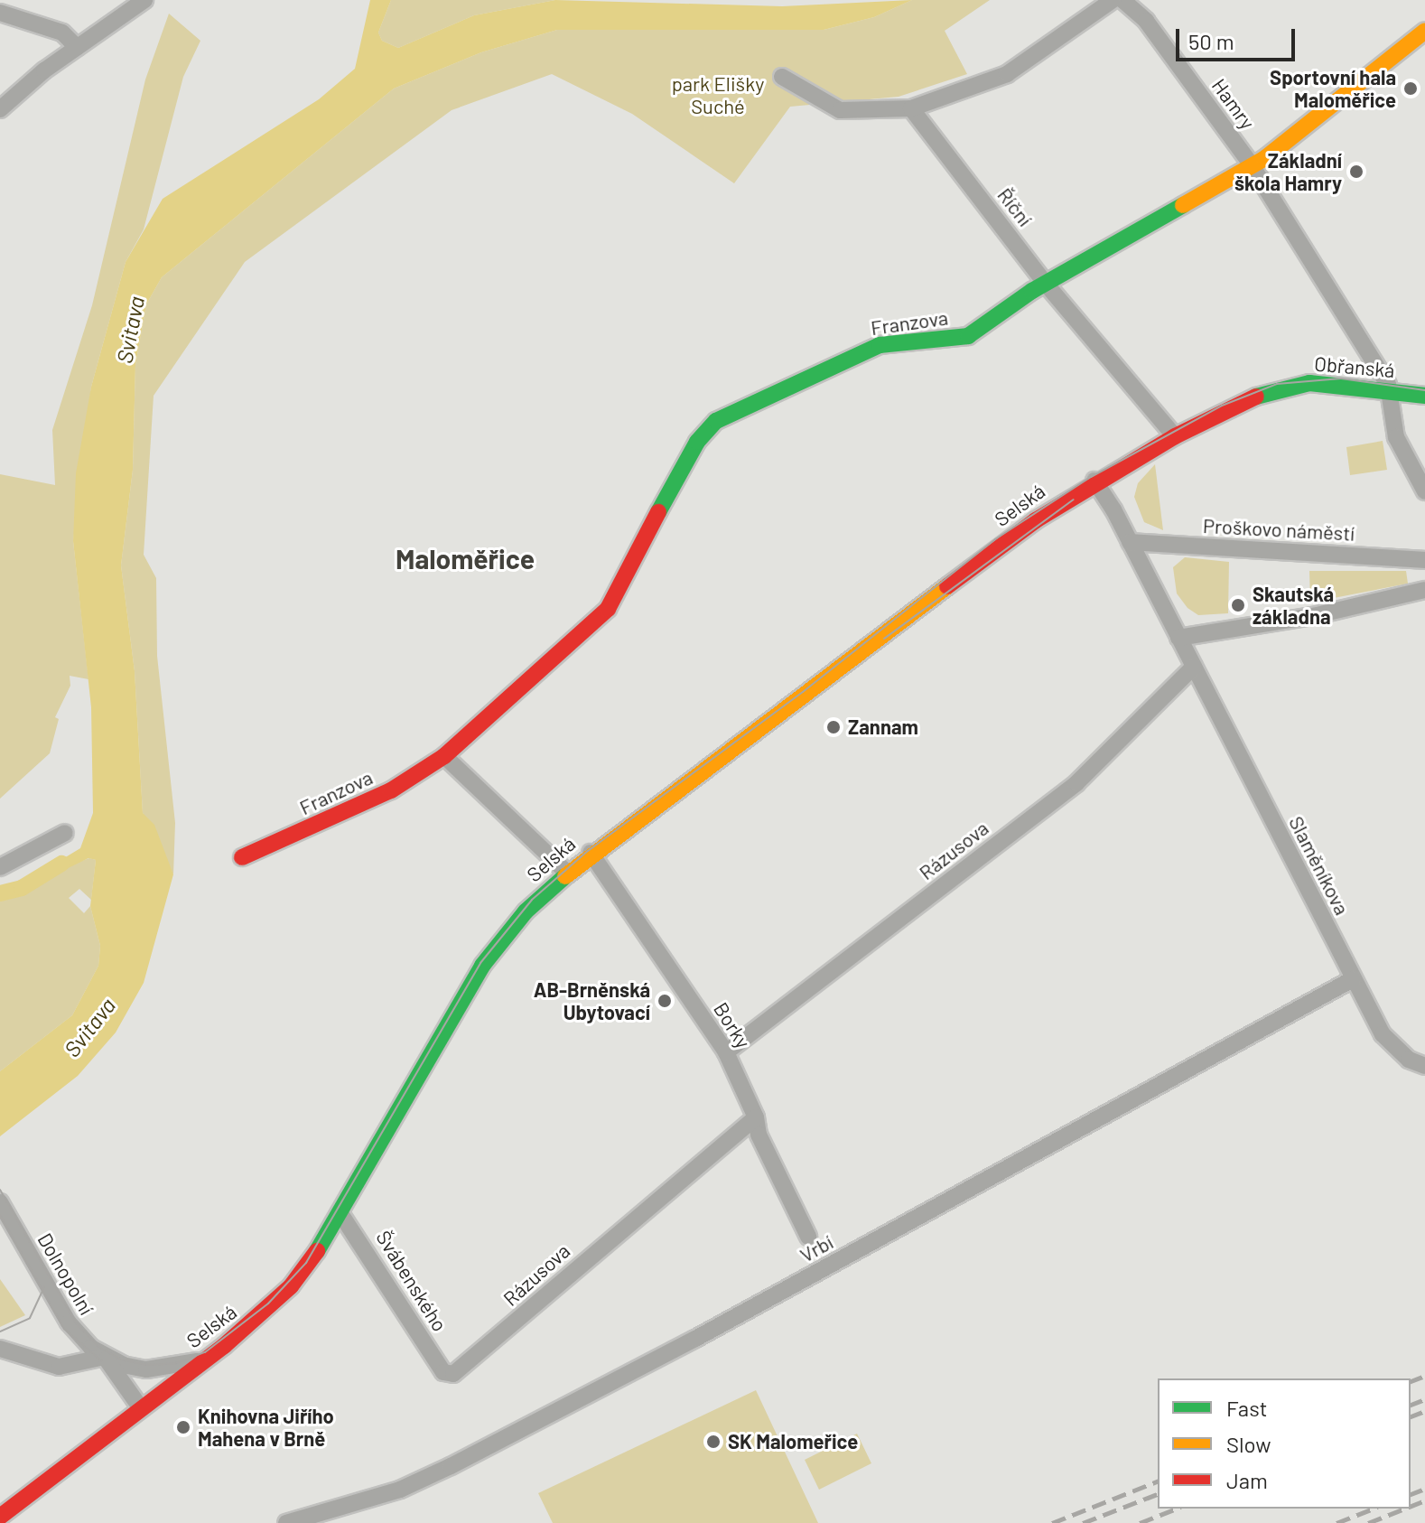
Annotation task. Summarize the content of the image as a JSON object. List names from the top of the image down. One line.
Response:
{"streets":{"main road":["Franzova","Obřanská","Selská"],"street":["Hamry","Říční","Proškovo náměstí","Rázusova","Slaměníkova","Borky","Vrbí","Dolnopolní","Švábenského"]},"crossings":[["Hamry","Franzova"],["Hamry","Obřanská"],["Říční","Franzova"],["Říční","Selská"],["Obřanská","Selská"],["Selská","Borky"],["Selská","Dolnopolní"],["Selská","Švábenského"],["Rázusova","Slaměníkova"],["Rázusova","Borky"],["Rázusova","Švábenského"],["Slaměníkova","Vrbí"]],"districts":["Maloměřice"],"water":["Svitava"],"parks":["park Elišky Suché"],"places":["Sportovní hala Maloměřice","Základní škola Hamry","Skautská základna","Zannam","AB-Brněnská Ubytovací","Knihovna Jiřího Mahena v Brně","SK Malomeřice"],"legend":["Fast","Slow","Jam"],"scale_bar":"50 m"}
